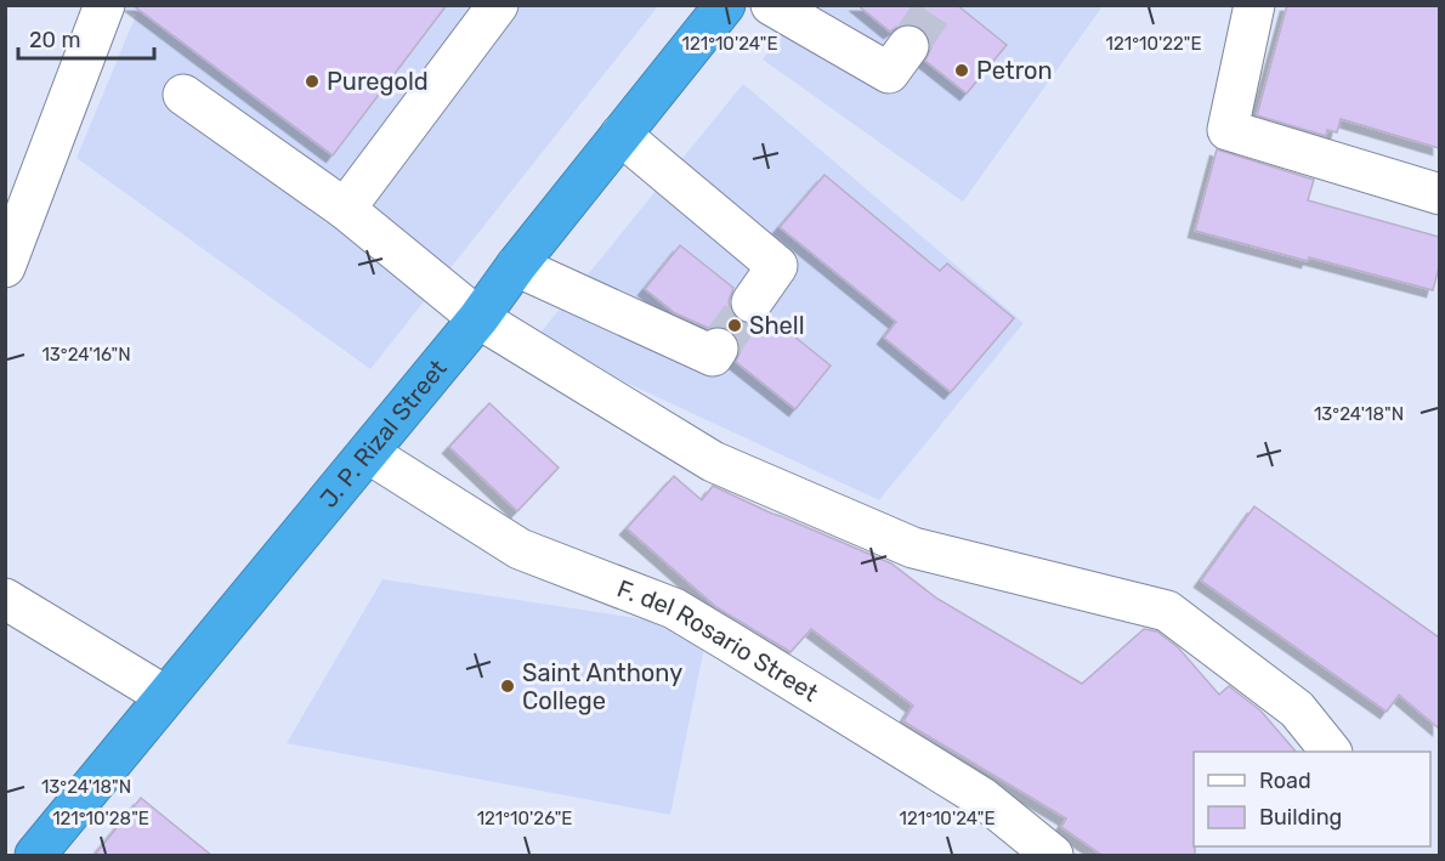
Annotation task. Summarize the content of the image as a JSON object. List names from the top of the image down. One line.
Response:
{"streets":{"highway":["J. P. Rizal Street"],"street":["F. del Rosario Street"]},"crossings":[["J. P. Rizal Street","F. del Rosario Street"]],"places":["Petron","Puregold","Shell","Saint Anthony College"],"legend":["Road","Building"],"scale_bar":"20 m","coordinates":["121°10'24\"E","121°10'22\"E","13°24'16\"N","13°24'18\"N","121°10'28\"E","121°10'26\"E"]}
